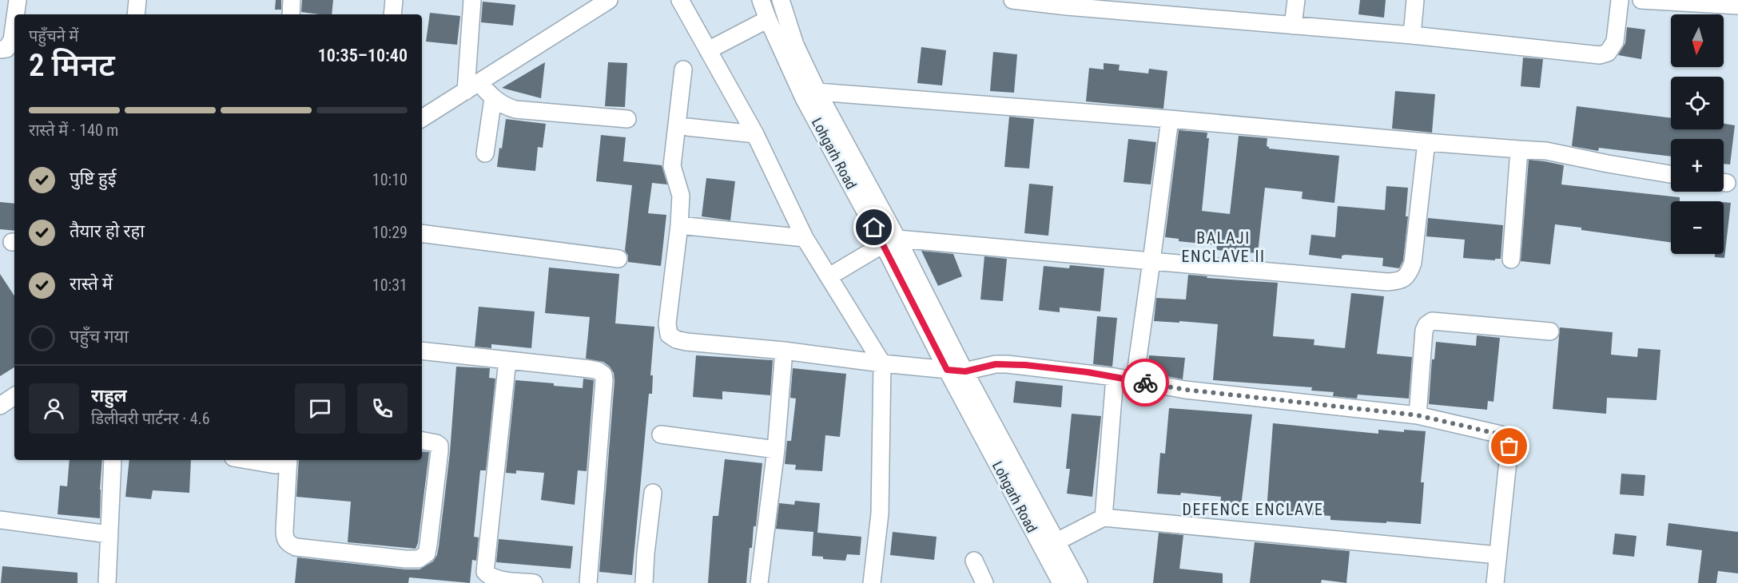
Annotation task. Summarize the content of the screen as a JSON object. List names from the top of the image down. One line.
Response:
{"streets":{"street":["Lohgarh Road"]},"districts":["BALAJI ENCLAVE II","DEFENCE ENCLAVE"],"north":"bottom","page":{"map_buttons":["+","−"],"heading":["2 मिनट","पहुँचने में","10:35–10:40"],"panel":["राहुल","डिलीवरी पार्टनर · 4.6"],"bar":"रास्ते में · 140 m","list":[["पुष्टि हुई","10:10"],["तैयार हो रहा","10:29"],["रास्ते में","10:31"],"पहुँच गया"]}}
